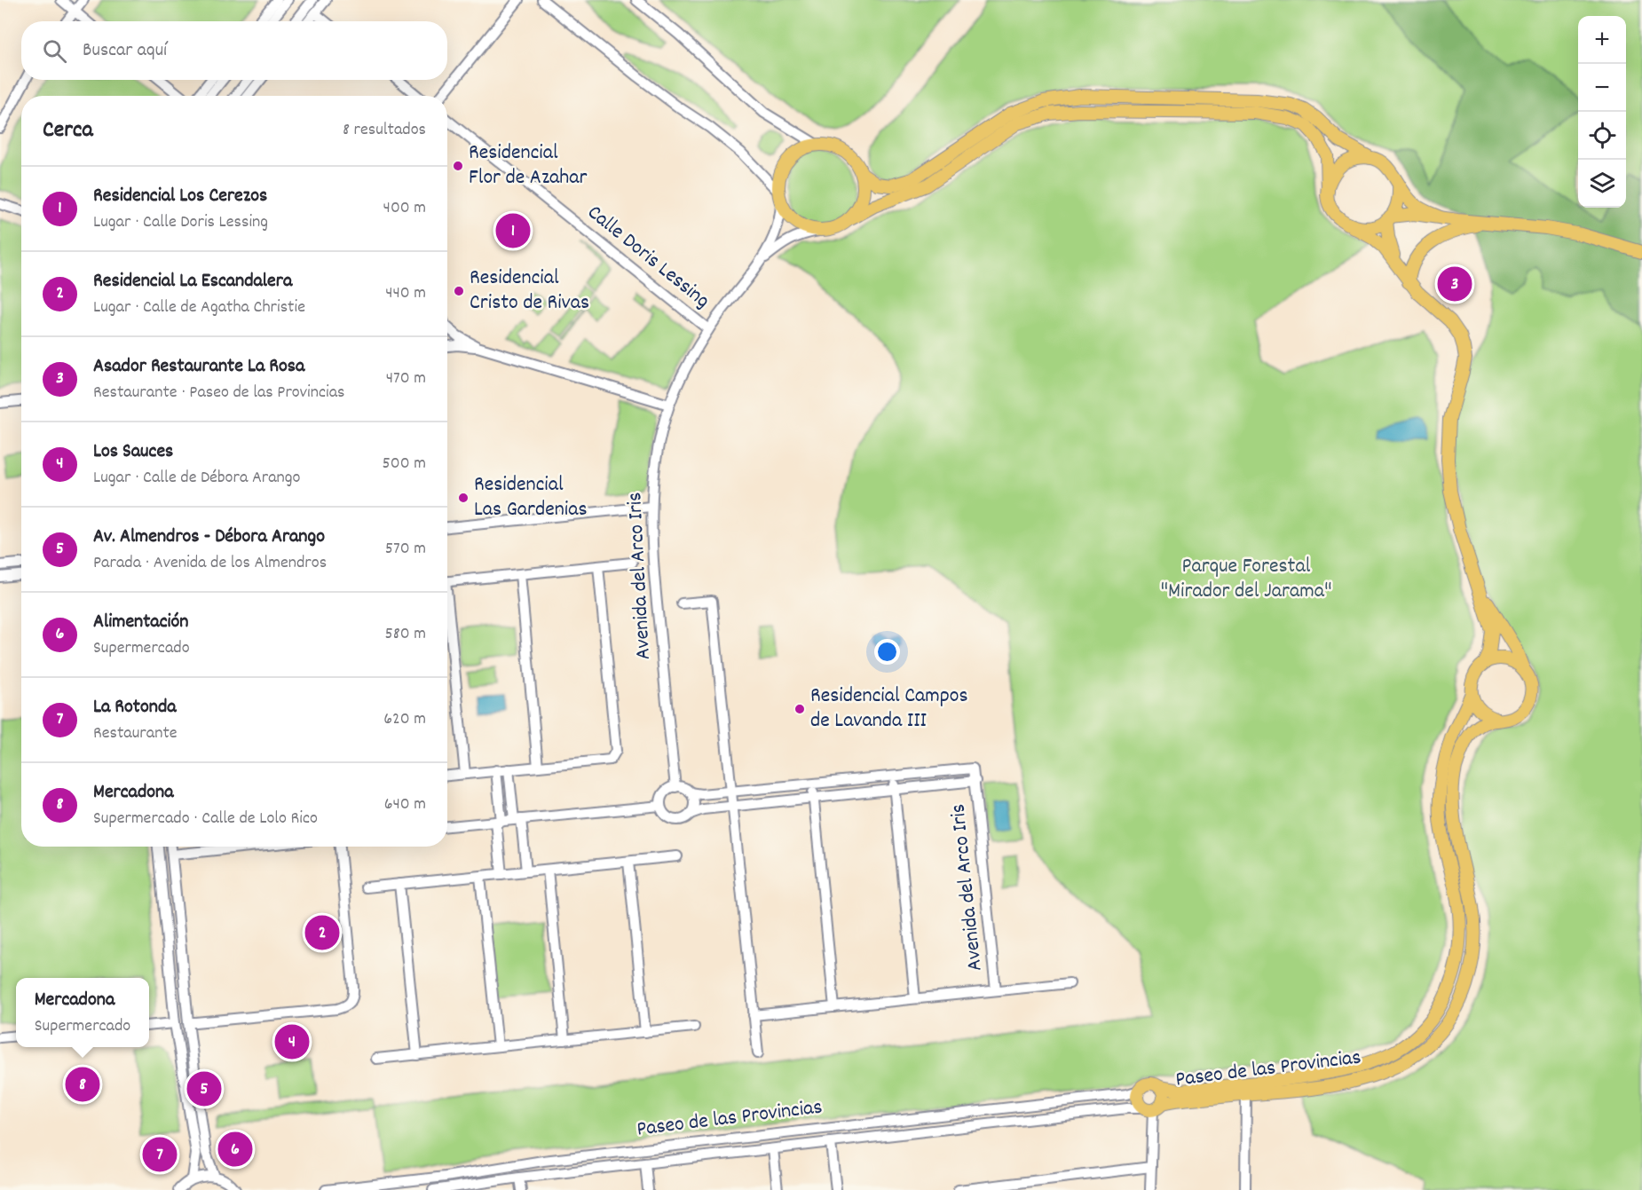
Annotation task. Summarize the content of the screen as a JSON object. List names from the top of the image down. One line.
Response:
{"streets":{"main road":["Paseo de las Provincias"],"street":["Calle Doris Lessing","Avenida del Arco Iris"]},"crossings":[["Calle Doris Lessing","Avenida del Arco Iris"]],"parks":["Parque Forestal \"Mirador del Jarama\""],"places":["Residencial Flor de Azahar","Residencial Cristo de Rivas","Residencial Las Gardenias","Residencial Campos de Lavanda III"],"page":{"map_buttons":["+","−"],"search":"Buscar aquí","heading":["Cerca","8 resultados"],"list":[{"mark":"1","name":"Residencial Los Cerezos","note":"Lugar · Calle Doris Lessing","value":"400 m"},{"mark":"2","name":"Residencial La Escandalera","note":"Lugar · Calle de Agatha Christie","value":"440 m"},{"mark":"3","name":"Asador Restaurante La Rosa","note":"Restaurante · Paseo de las Provincias","value":"470 m"},{"mark":"4","name":"Los Sauces","note":"Lugar · Calle de Débora Arango","value":"500 m"},{"mark":"5","name":"Av. Almendros - Débora Arango","note":"Parada · Avenida de los Almendros","value":"570 m"},{"mark":"6","name":"Alimentación","note":"Supermercado","value":"580 m"},{"mark":"7","name":"La Rotonda","note":"Restaurante","value":"620 m"},{"mark":"8","name":"Mercadona","note":"Supermercado · Calle de Lolo Rico","value":"640 m"}],"pins":["1","3","2","4","8","5","6","7"],"popup":["Mercadona","Supermercado"]}}
